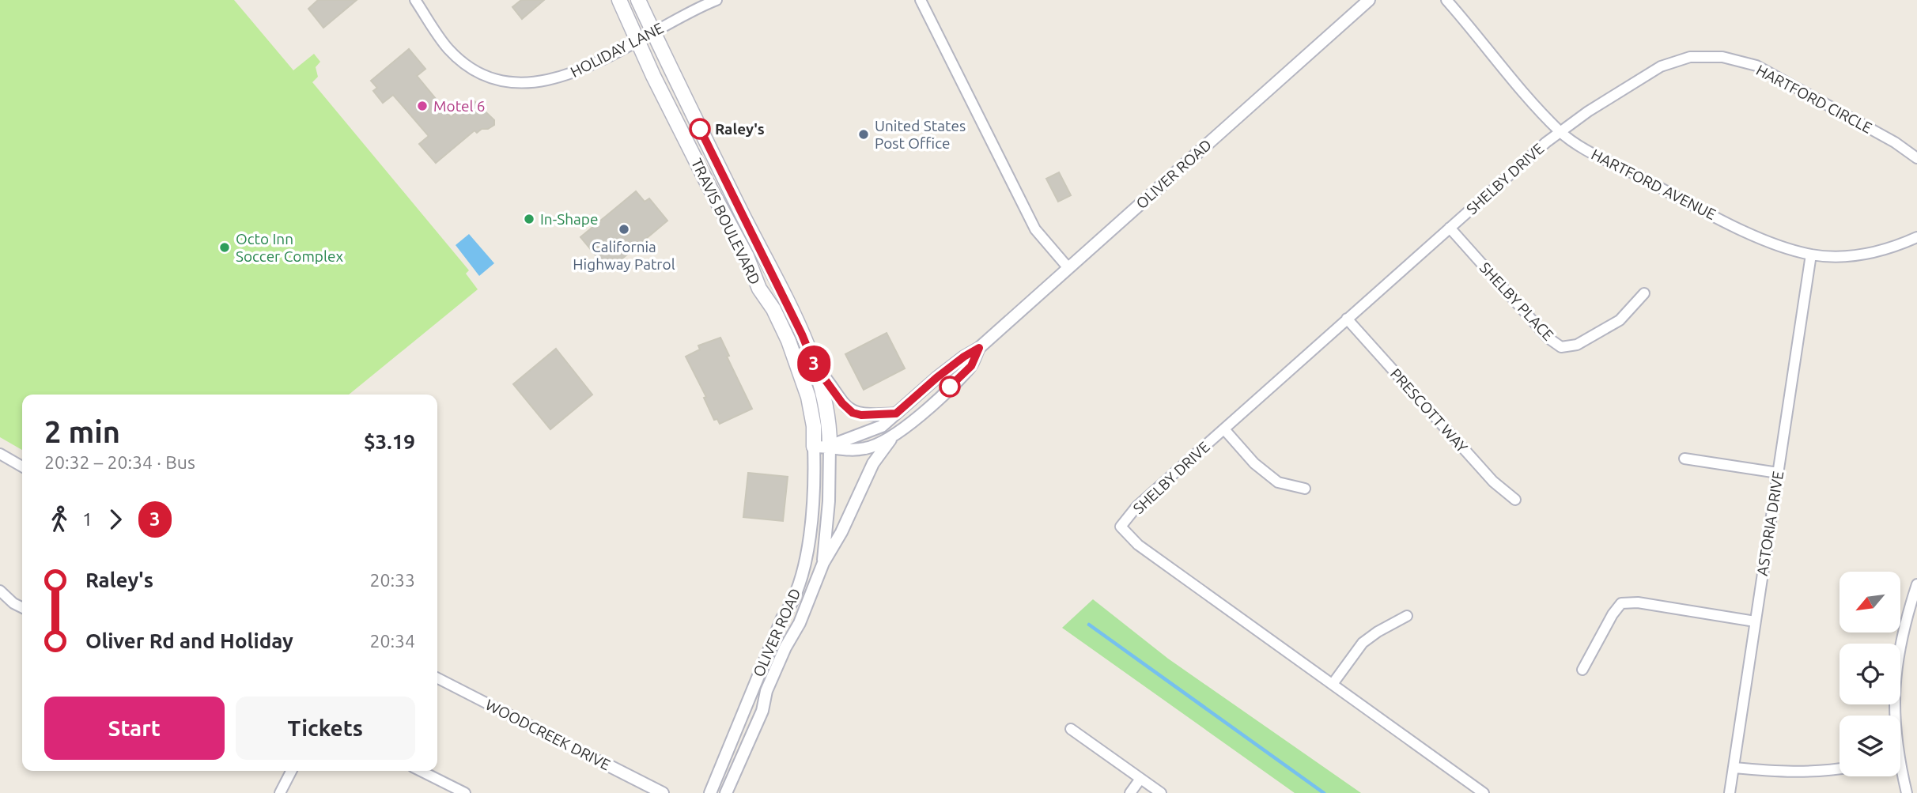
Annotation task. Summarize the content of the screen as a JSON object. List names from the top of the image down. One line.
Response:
{"streets":{"main road":["TRAVIS BOULEVARD"],"street":["HOLIDAY LANE","HARTFORD CIRCLE","OLIVER ROAD","SHELBY DRIVE","HARTFORD AVENUE","SHELBY PLACE","PRESCOTT WAY","ASTORIA DRIVE","WOODCREEK DRIVE"]},"crossings":[["HOLIDAY LANE","TRAVIS BOULEVARD"],["HARTFORD CIRCLE","SHELBY DRIVE"],["HARTFORD CIRCLE","HARTFORD AVENUE"],["OLIVER ROAD","TRAVIS BOULEVARD"],["SHELBY DRIVE","HARTFORD AVENUE"],["SHELBY DRIVE","SHELBY PLACE"],["SHELBY DRIVE","PRESCOTT WAY"],["HARTFORD AVENUE","ASTORIA DRIVE"]],"places":["Motel 6","Raley's","United States Post Office","In-Shape","California Highway Patrol","Octo Inn Soccer Complex"],"lines":["bus line 3"],"north":"bottom left","page":{"on_map":"3","heading":["2 min","20:32 – 20:34 · Bus","$3.19"],"legs":["1","3"],"list":[{"name":"Raley's","value":"20:33"},{"name":"Oliver Rd and Holiday","value":"20:34"}],"buttons":["Start","Tickets"]}}
